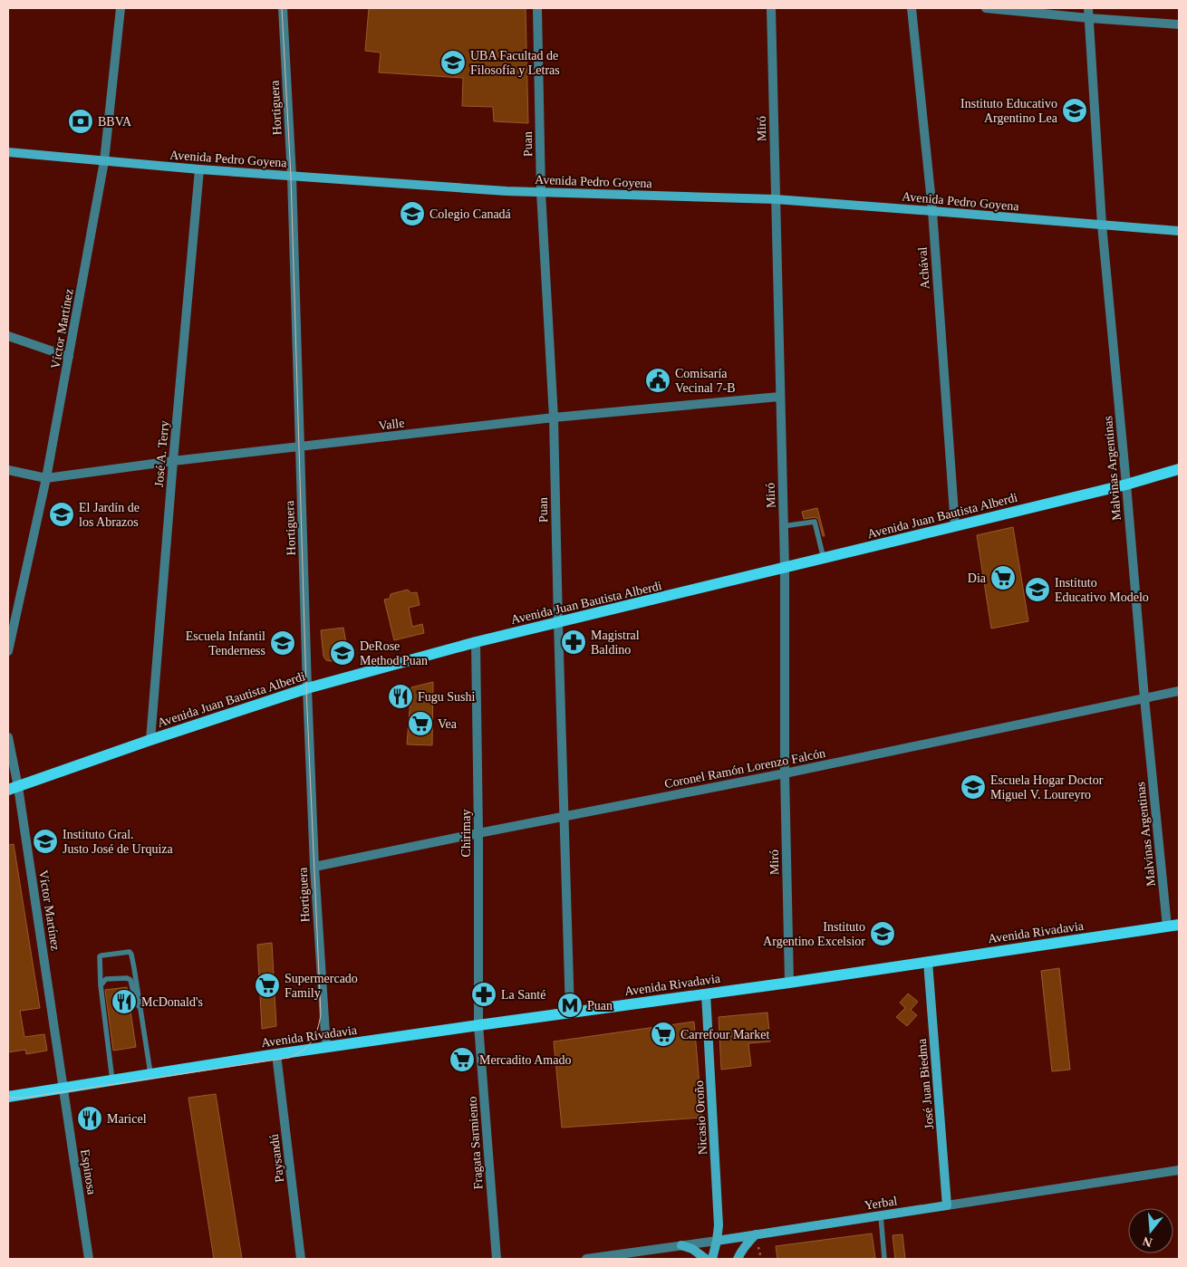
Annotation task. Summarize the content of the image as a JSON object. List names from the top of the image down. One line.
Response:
{"streets":{"main road":["Avenida Pedro Goyena","Avenida Juan Bautista Alberdi","Avenida Rivadavia","José Juan Biedma","Nicasio Oroño","Yerbal"],"street":["Hortiguera","Miró","Puan","Achával","Víctor Martínez","Valle","José A. Terry","Malvinas Argentinas","Coronel Ramón Lorenzo Falcón","Chirimay","Fragata Sarmiento","Paysandú","Espinosa"]},"crossings":[["Hortiguera","Avenida Pedro Goyena"],["Hortiguera","Valle"],["Hortiguera","Avenida Juan Bautista Alberdi"],["Hortiguera","Coronel Ramón Lorenzo Falcón"],["Hortiguera","Avenida Rivadavia"],["Miró","Avenida Pedro Goyena"],["Miró","Valle"],["Miró","Avenida Juan Bautista Alberdi"],["Miró","Coronel Ramón Lorenzo Falcón"],["Miró","Avenida Rivadavia"],["Puan","Avenida Pedro Goyena"],["Puan","Valle"],["Puan","Avenida Juan Bautista Alberdi"],["Puan","Coronel Ramón Lorenzo Falcón"],["Puan","Avenida Rivadavia"],["Avenida Pedro Goyena","Achával"],["Avenida Pedro Goyena","Víctor Martínez"],["Avenida Pedro Goyena","José A. Terry"],["Avenida Pedro Goyena","Malvinas Argentinas"],["Achával","Avenida Juan Bautista Alberdi"],["Víctor Martínez","Valle"],["Víctor Martínez","Avenida Juan Bautista Alberdi"],["Víctor Martínez","Avenida Rivadavia"],["Víctor Martínez","Espinosa"],["Valle","José A. Terry"],["José A. Terry","Avenida Juan Bautista Alberdi"],["Malvinas Argentinas","Avenida Juan Bautista Alberdi"],["Malvinas Argentinas","Coronel Ramón Lorenzo Falcón"],["Malvinas Argentinas","Avenida Rivadavia"],["Avenida Juan Bautista Alberdi","Chirimay"],["Coronel Ramón Lorenzo Falcón","Chirimay"],["Chirimay","Avenida Rivadavia"],["Chirimay","Fragata Sarmiento"],["Avenida Rivadavia","José Juan Biedma"],["Avenida Rivadavia","Nicasio Oroño"],["Avenida Rivadavia","Fragata Sarmiento"],["Avenida Rivadavia","Paysandú"],["Avenida Rivadavia","Espinosa"],["José Juan Biedma","Yerbal"],["Nicasio Oroño","Yerbal"]],"places":{"school or university":["UBA Facultad de Filosofía y Letras","Instituto Educativo Argentino Lea","Colegio Canadá","El Jardín de los Abrazos","Instituto Educativo Modelo","Escuela Infantil Tenderness","DeRose Method Puan","Escuela Hogar Doctor Miguel V. Loureyro","Instituto Gral. Justo José de Urquiza","Instituto Argentino Excelsior"],"bank":["BBVA"],"public building":["Comisaría Vecinal 7-B"],"supermarket":["Dia","Vea","Supermercado Family","Carrefour Market","Mercadito Amado"],"pharmacy":["Magistral Baldino","La Santé"],"restaurant":["Fugu Sushi","McDonald's","Maricel"],"metro station":["Puan"]},"north":"bottom"}
